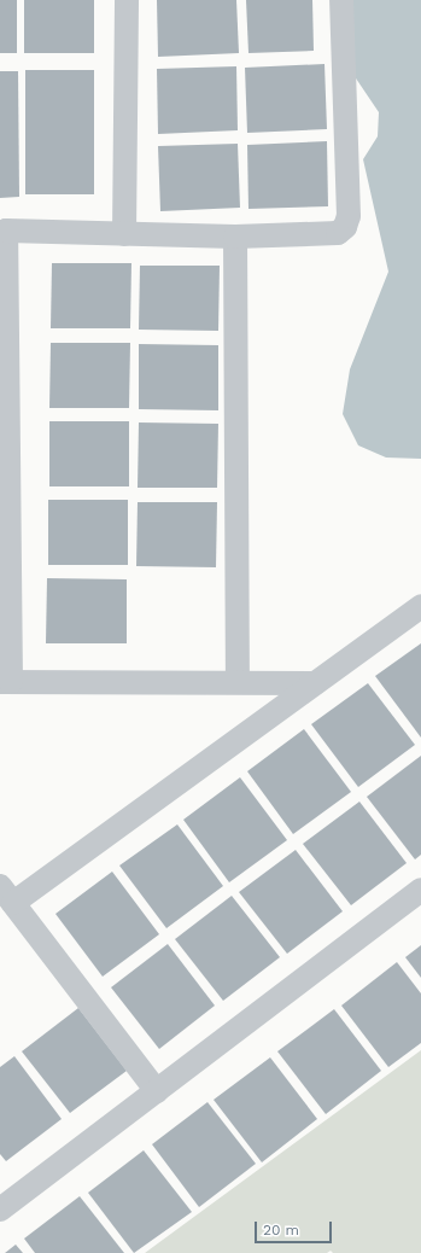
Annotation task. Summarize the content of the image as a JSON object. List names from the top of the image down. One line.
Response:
{"scale_bar":"20 m"}
